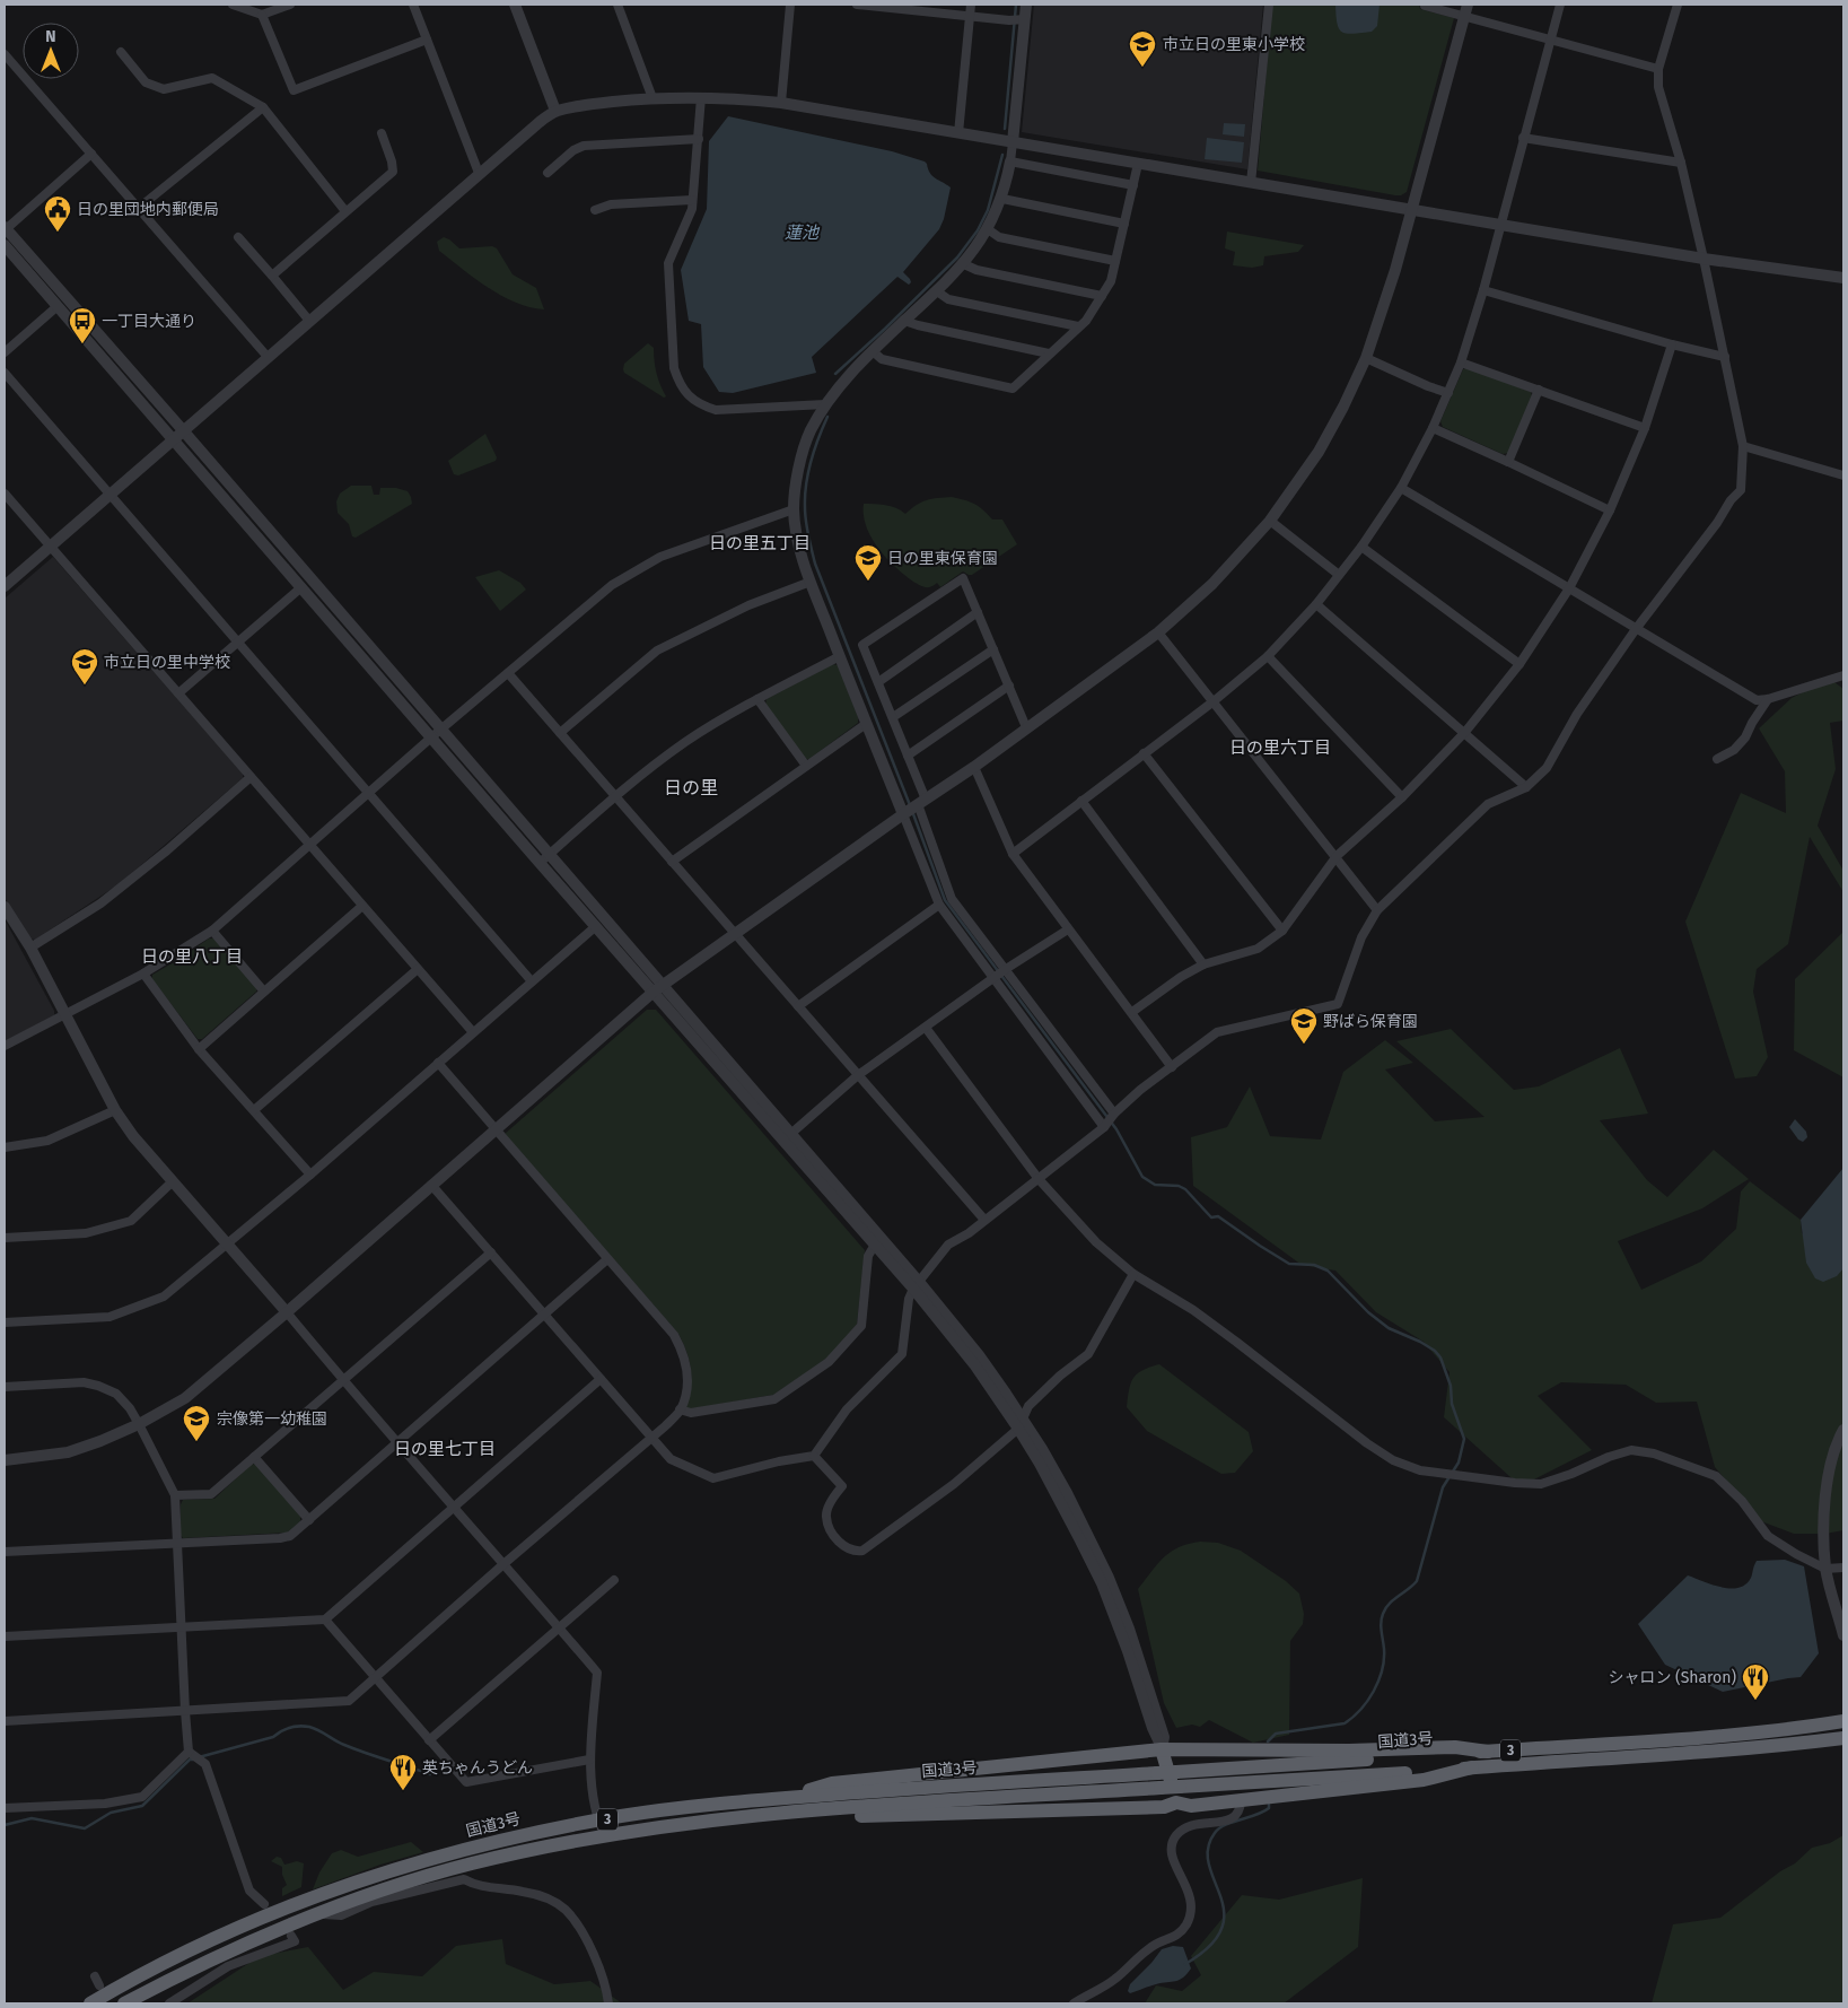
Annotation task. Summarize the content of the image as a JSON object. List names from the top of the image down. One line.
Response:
{"streets":{"highway":["国道3号","3"]},"districts":["日の里五丁目","日の里六丁目","日の里","日の里八丁目","日の里七丁目"],"water":["蓮池"],"places":{"school or university":["市立日の里東小学校","日の里東保育園","市立日の里中学校","野ばら保育園","宗像第一幼稚園"],"public building":["日の里団地内郵便局"],"bus stop":["一丁目大通り"],"restaurant":["シャロン (Sharon)","英ちゃんうどん"]},"north":"top"}
